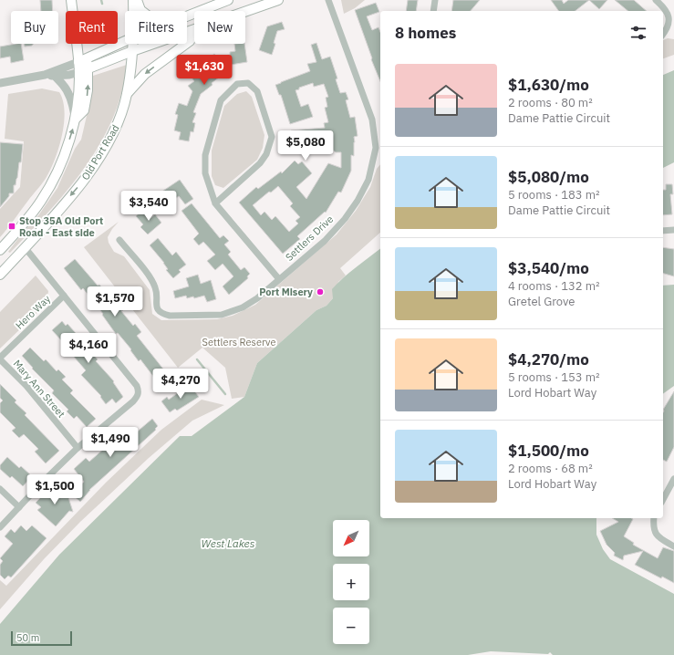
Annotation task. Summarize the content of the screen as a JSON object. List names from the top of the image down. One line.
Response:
{"streets":{"main road":["Old Port Road"],"street":["Settlers Drive","Hero Way","Mary Ann Street"]},"crossings":[["Hero Way","Mary Ann Street"]],"water":["West Lakes"],"parks":["Settlers Reserve"],"places":{"transit":["Stop 35A Old Port Road - East side"],"other":["Port Misery"]},"scale_bar":"50 m","north":"bottom left","page":{"chip":["Buy","Rent","Filters","New"],"heading":"8 homes","price":["$1,630","$5,080","$3,540","$1,570","$4,160","$4,270","$1,490","$1,500"],"list":[{"name":"$1,630/mo","note":"2 rooms · 80 m² · Dame Pattie Circuit"},{"name":"$5,080/mo","note":"5 rooms · 183 m² · Dame Pattie Circuit"},{"name":"$3,540/mo","note":"4 rooms · 132 m² · Gretel Grove"},{"name":"$4,270/mo","note":"5 rooms · 153 m² · Lord Hobart Way"},{"name":"$1,500/mo","note":"2 rooms · 68 m² · Lord Hobart Way"}],"map_buttons":["+","−"],"scale":"50 m"}}
